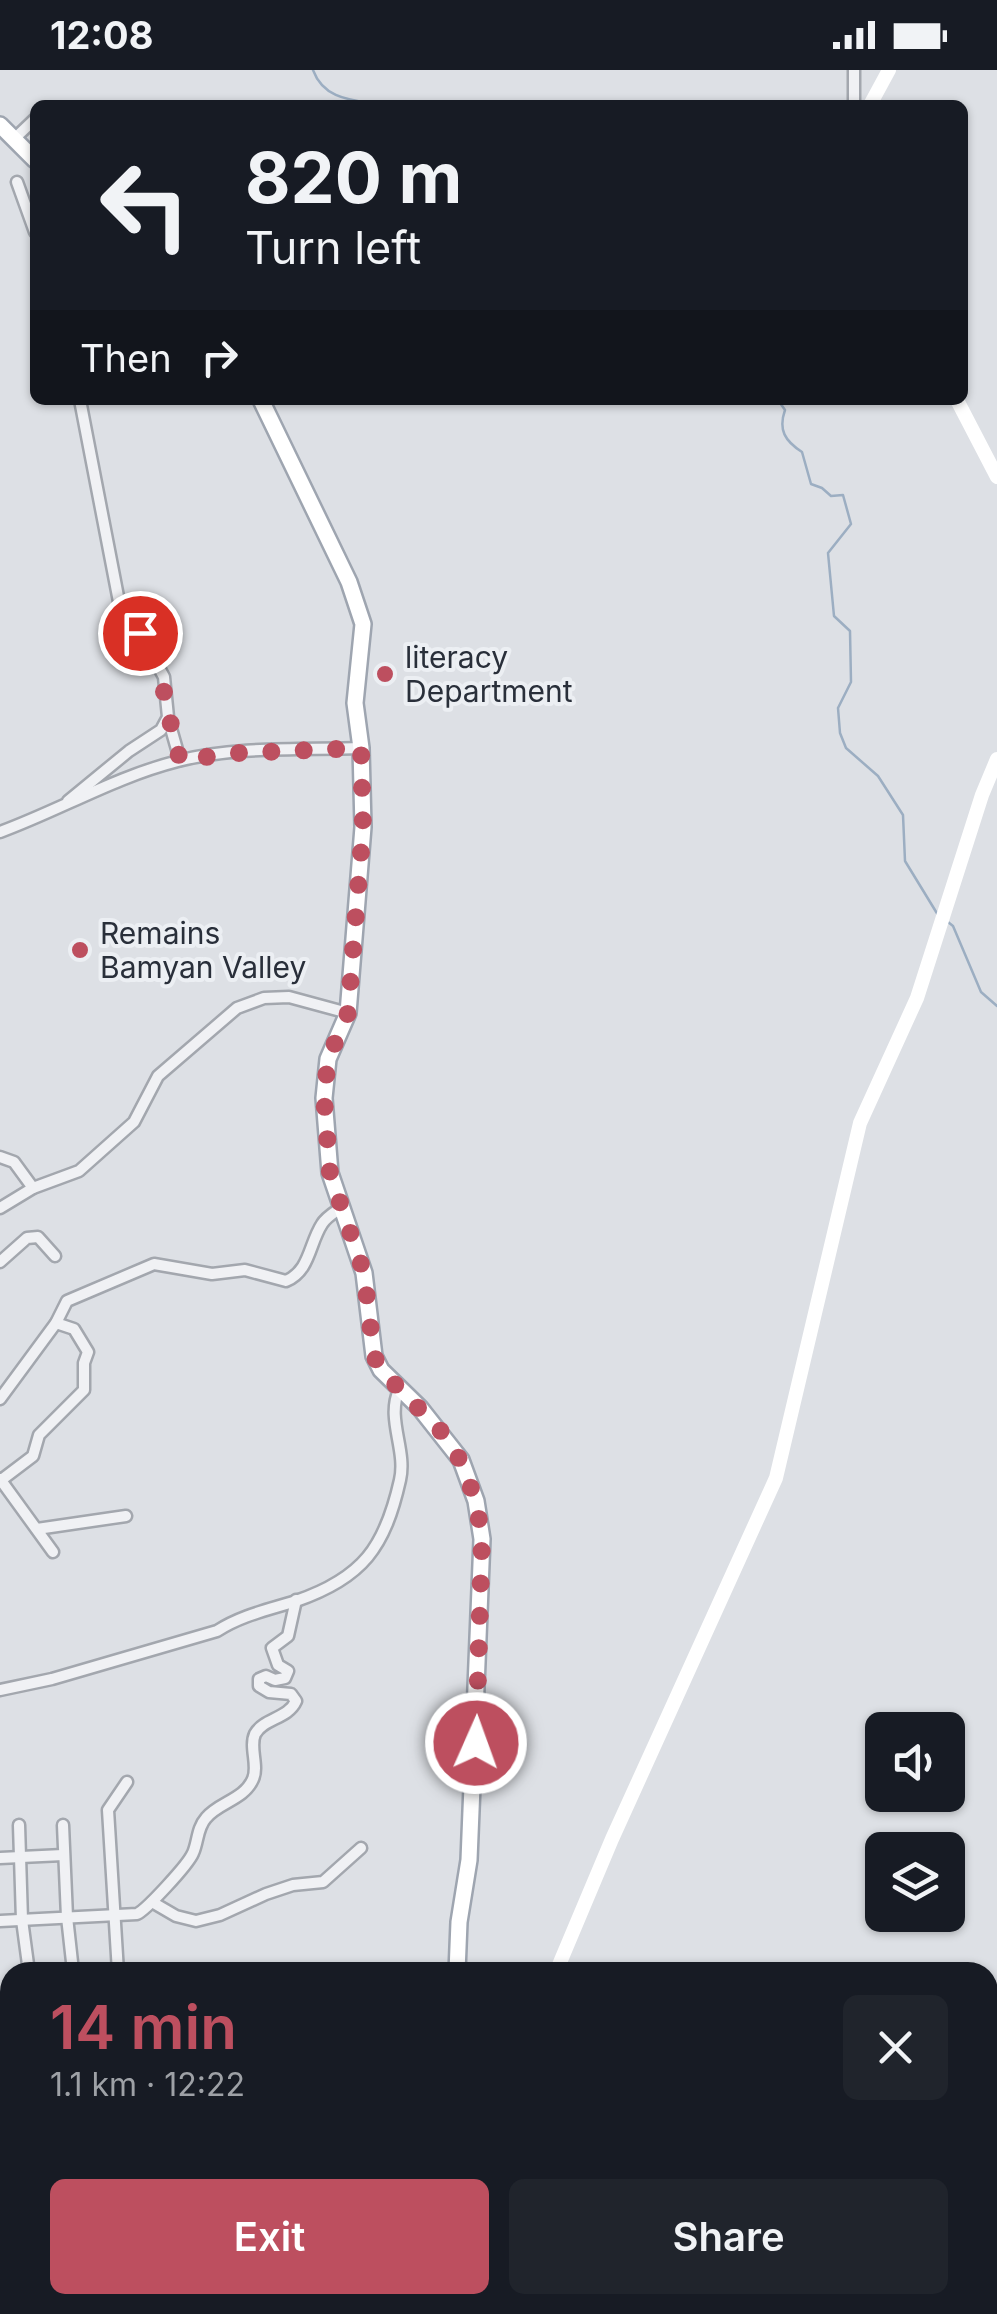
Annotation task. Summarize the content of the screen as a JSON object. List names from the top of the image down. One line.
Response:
{"places":["literacy Department","Remains Bamyan Valley"],"page":{"status":"12:08","turn":["820 m","Turn left"],"then":"Then","heading":["14 min","1.1 km · 12:22"],"buttons":["Exit","Share"]}}
